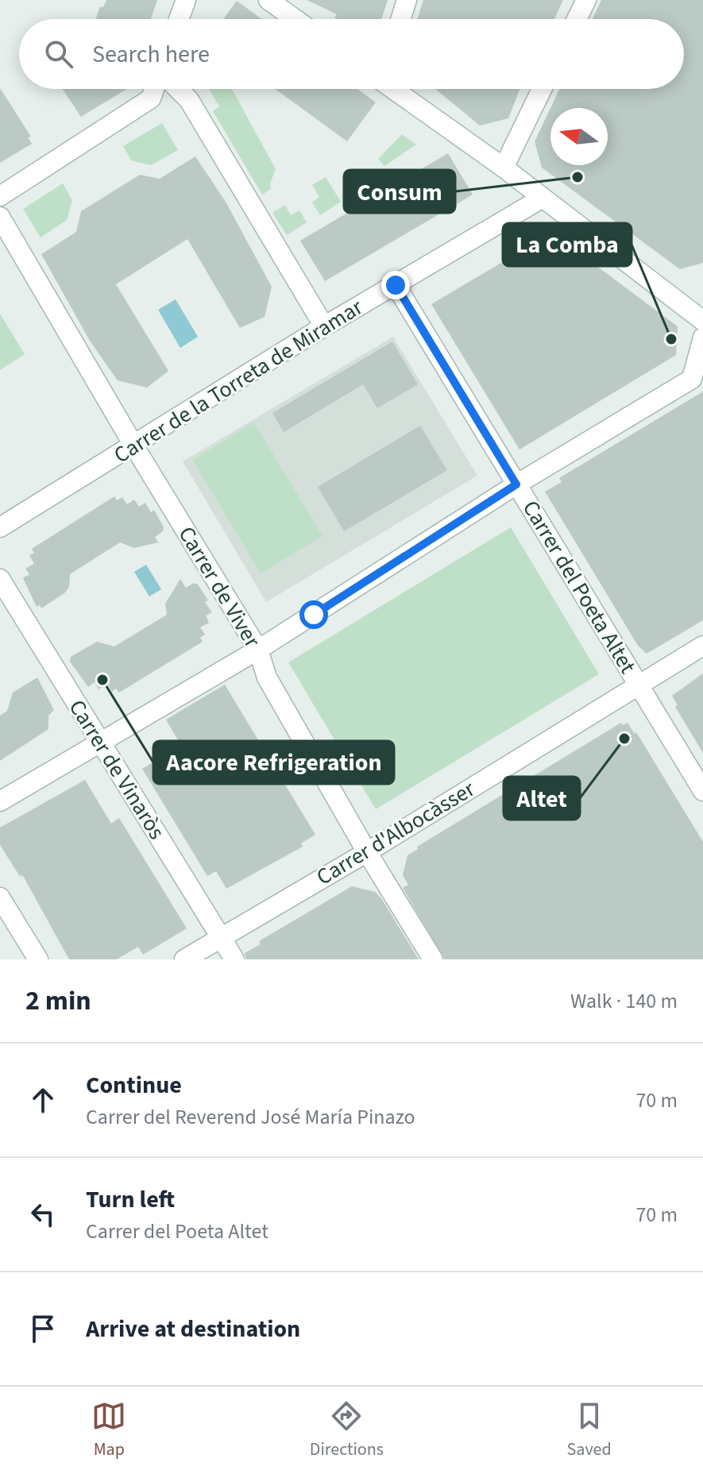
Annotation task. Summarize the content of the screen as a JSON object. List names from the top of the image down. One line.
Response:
{"streets":{"street":["Carrer de la Torreta de Miramar","Carrer de Viver","Carrer del Poeta Altet","Carrer de Vinaròs","Carrer d'Albocàsser"]},"crossings":[["Carrer de la Torreta de Miramar","Carrer de Viver"],["Carrer de la Torreta de Miramar","Carrer del Poeta Altet"],["Carrer de Viver","Carrer d'Albocàsser"],["Carrer del Poeta Altet","Carrer d'Albocàsser"],["Carrer de Vinaròs","Carrer d'Albocàsser"]],"places":["Consum","La Comba","Aacore Refrigeration","Altet"],"north":"left","page":{"search":"Search here","heading":["2 min","Walk · 140 m"],"list":[["Continue","Carrer del Reverend José María Pinazo","70 m"],["Turn left","Carrer del Poeta Altet","70 m"],"Arrive at destination"],"nav":["Map","Directions","Saved"]}}
